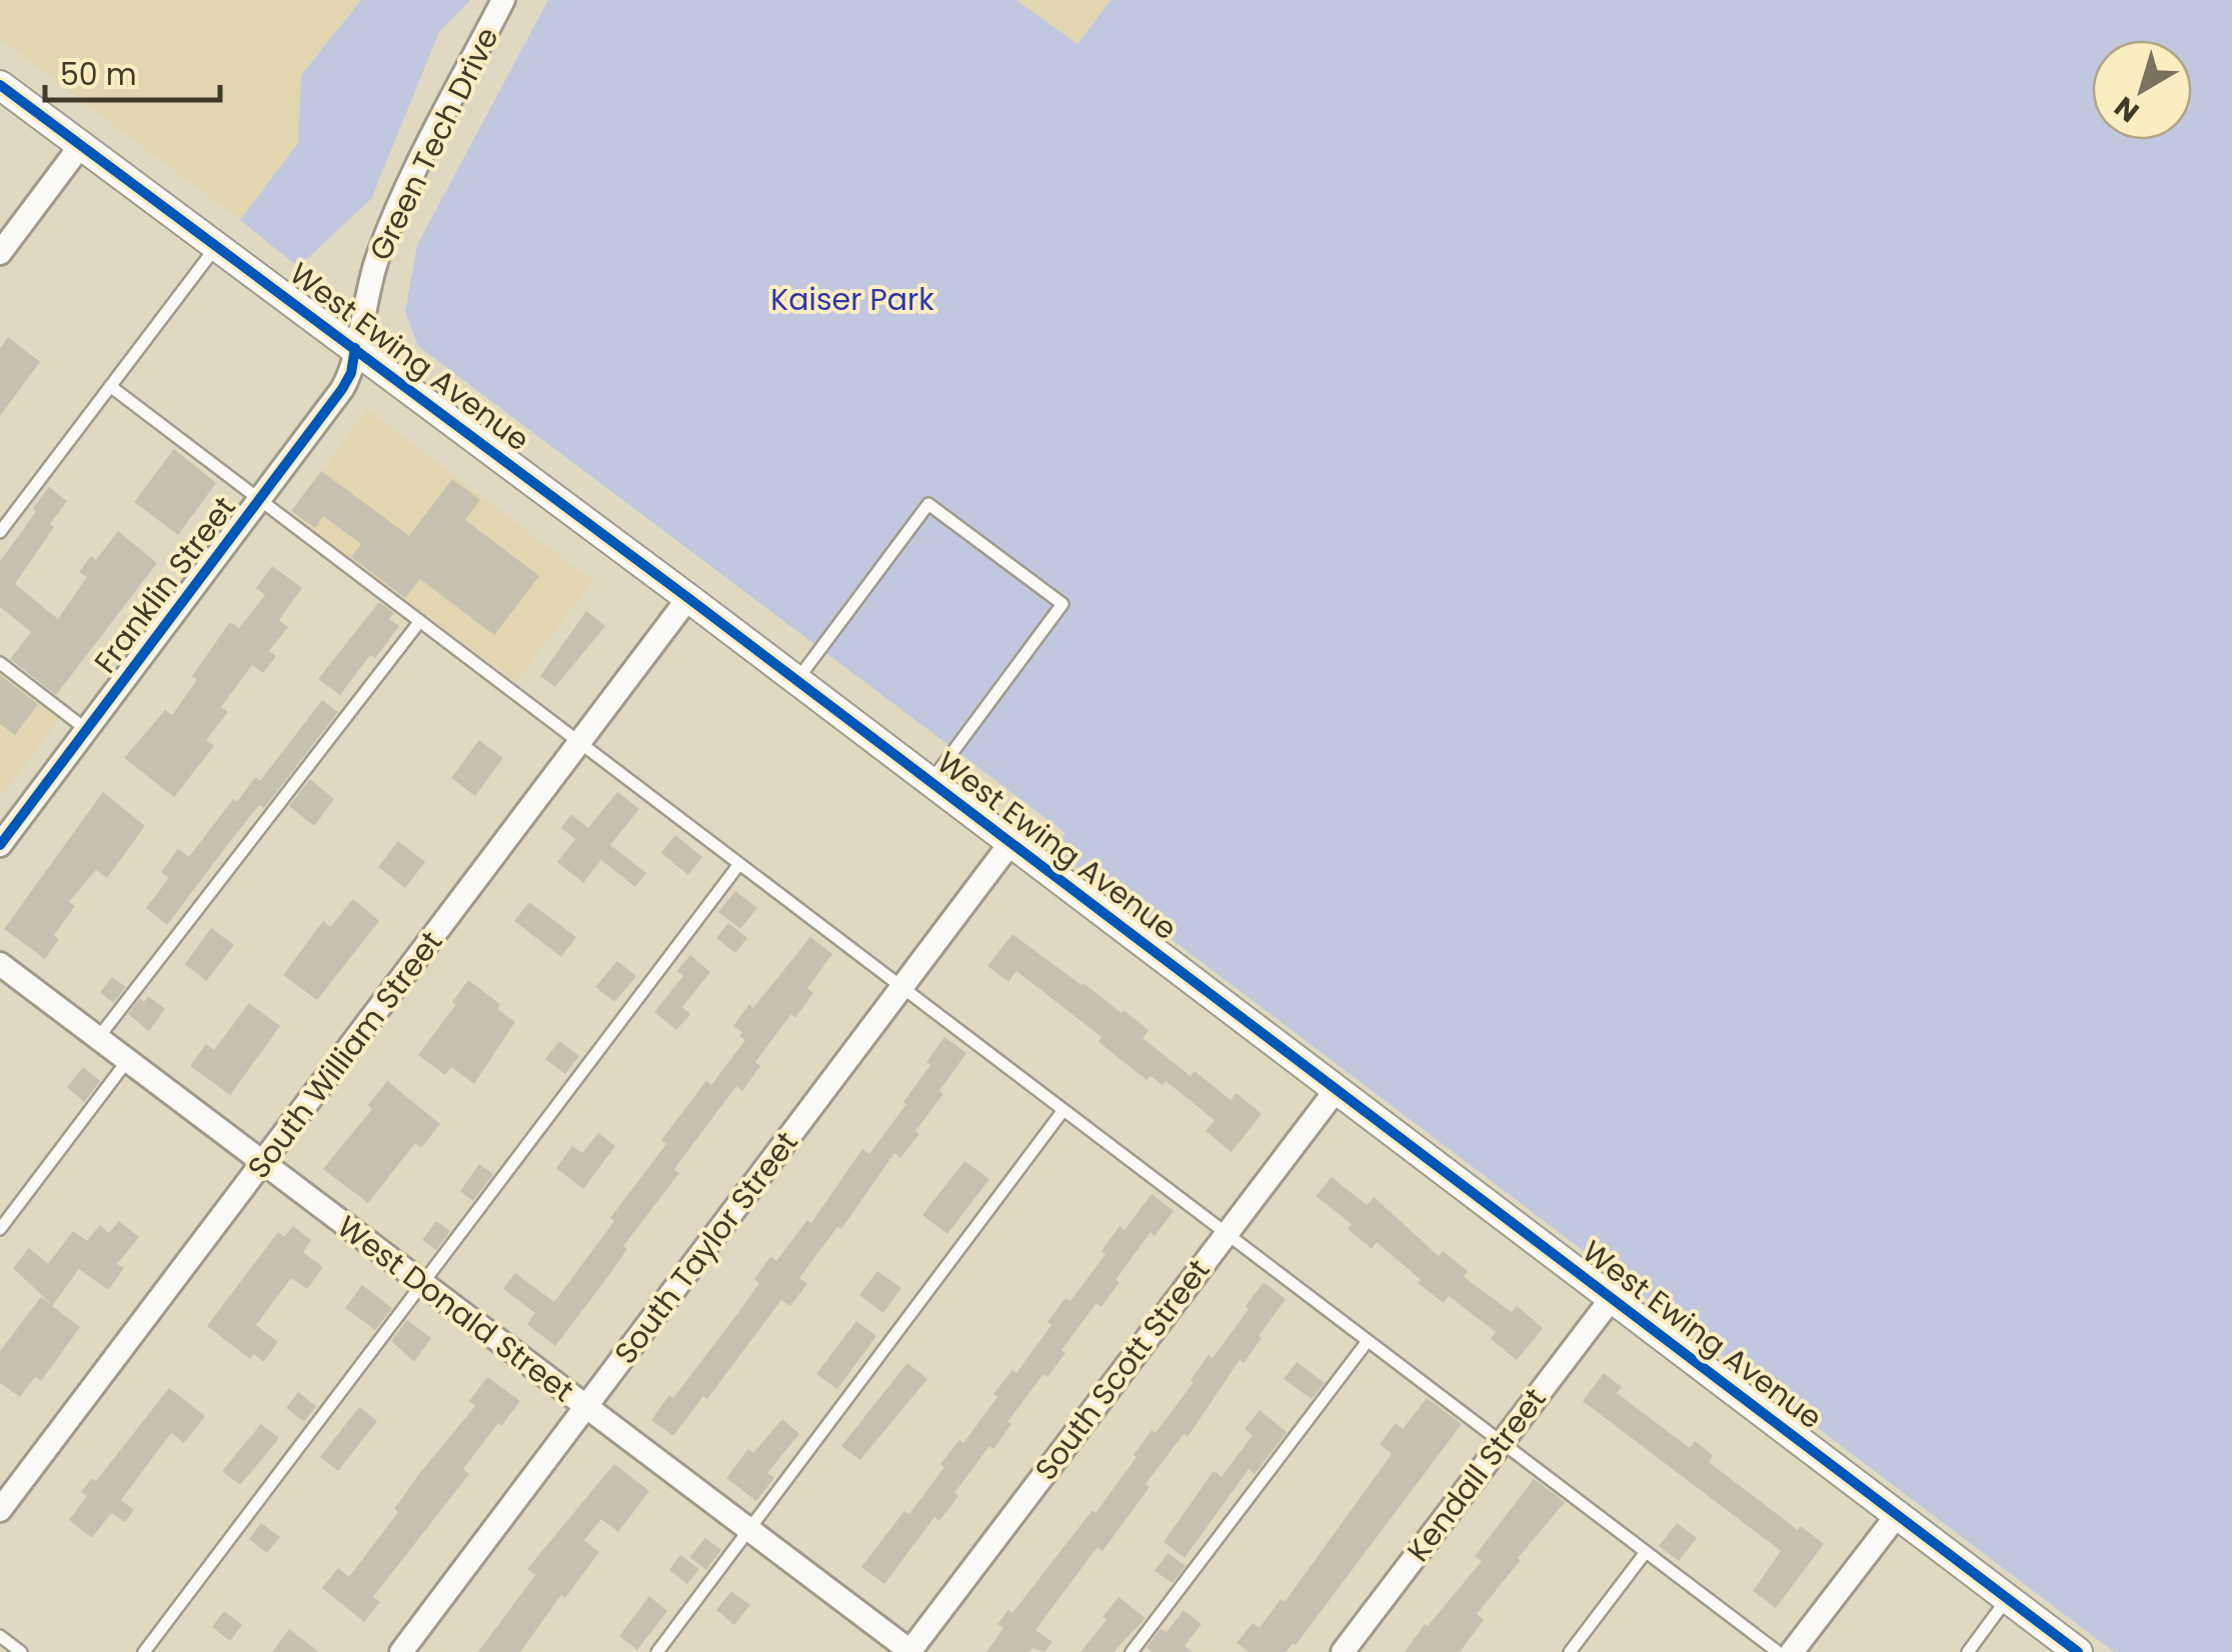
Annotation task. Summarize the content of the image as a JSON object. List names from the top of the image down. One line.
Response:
{"streets":{"street":["Green Tech Drive","West Ewing Avenue","Franklin Street","South William Street","South Taylor Street","West Donald Street","South Scott Street","Kendall Street"]},"crossings":[["Green Tech Drive","West Ewing Avenue"],["Green Tech Drive","Franklin Street"],["West Ewing Avenue","Franklin Street"],["West Ewing Avenue","South William Street"],["West Ewing Avenue","South Taylor Street"],["West Ewing Avenue","South Scott Street"],["West Ewing Avenue","Kendall Street"],["South William Street","West Donald Street"],["South Taylor Street","West Donald Street"],["West Donald Street","South Scott Street"]],"parks":["Kaiser Park"],"scale_bar":"50 m","north":"bottom left"}
